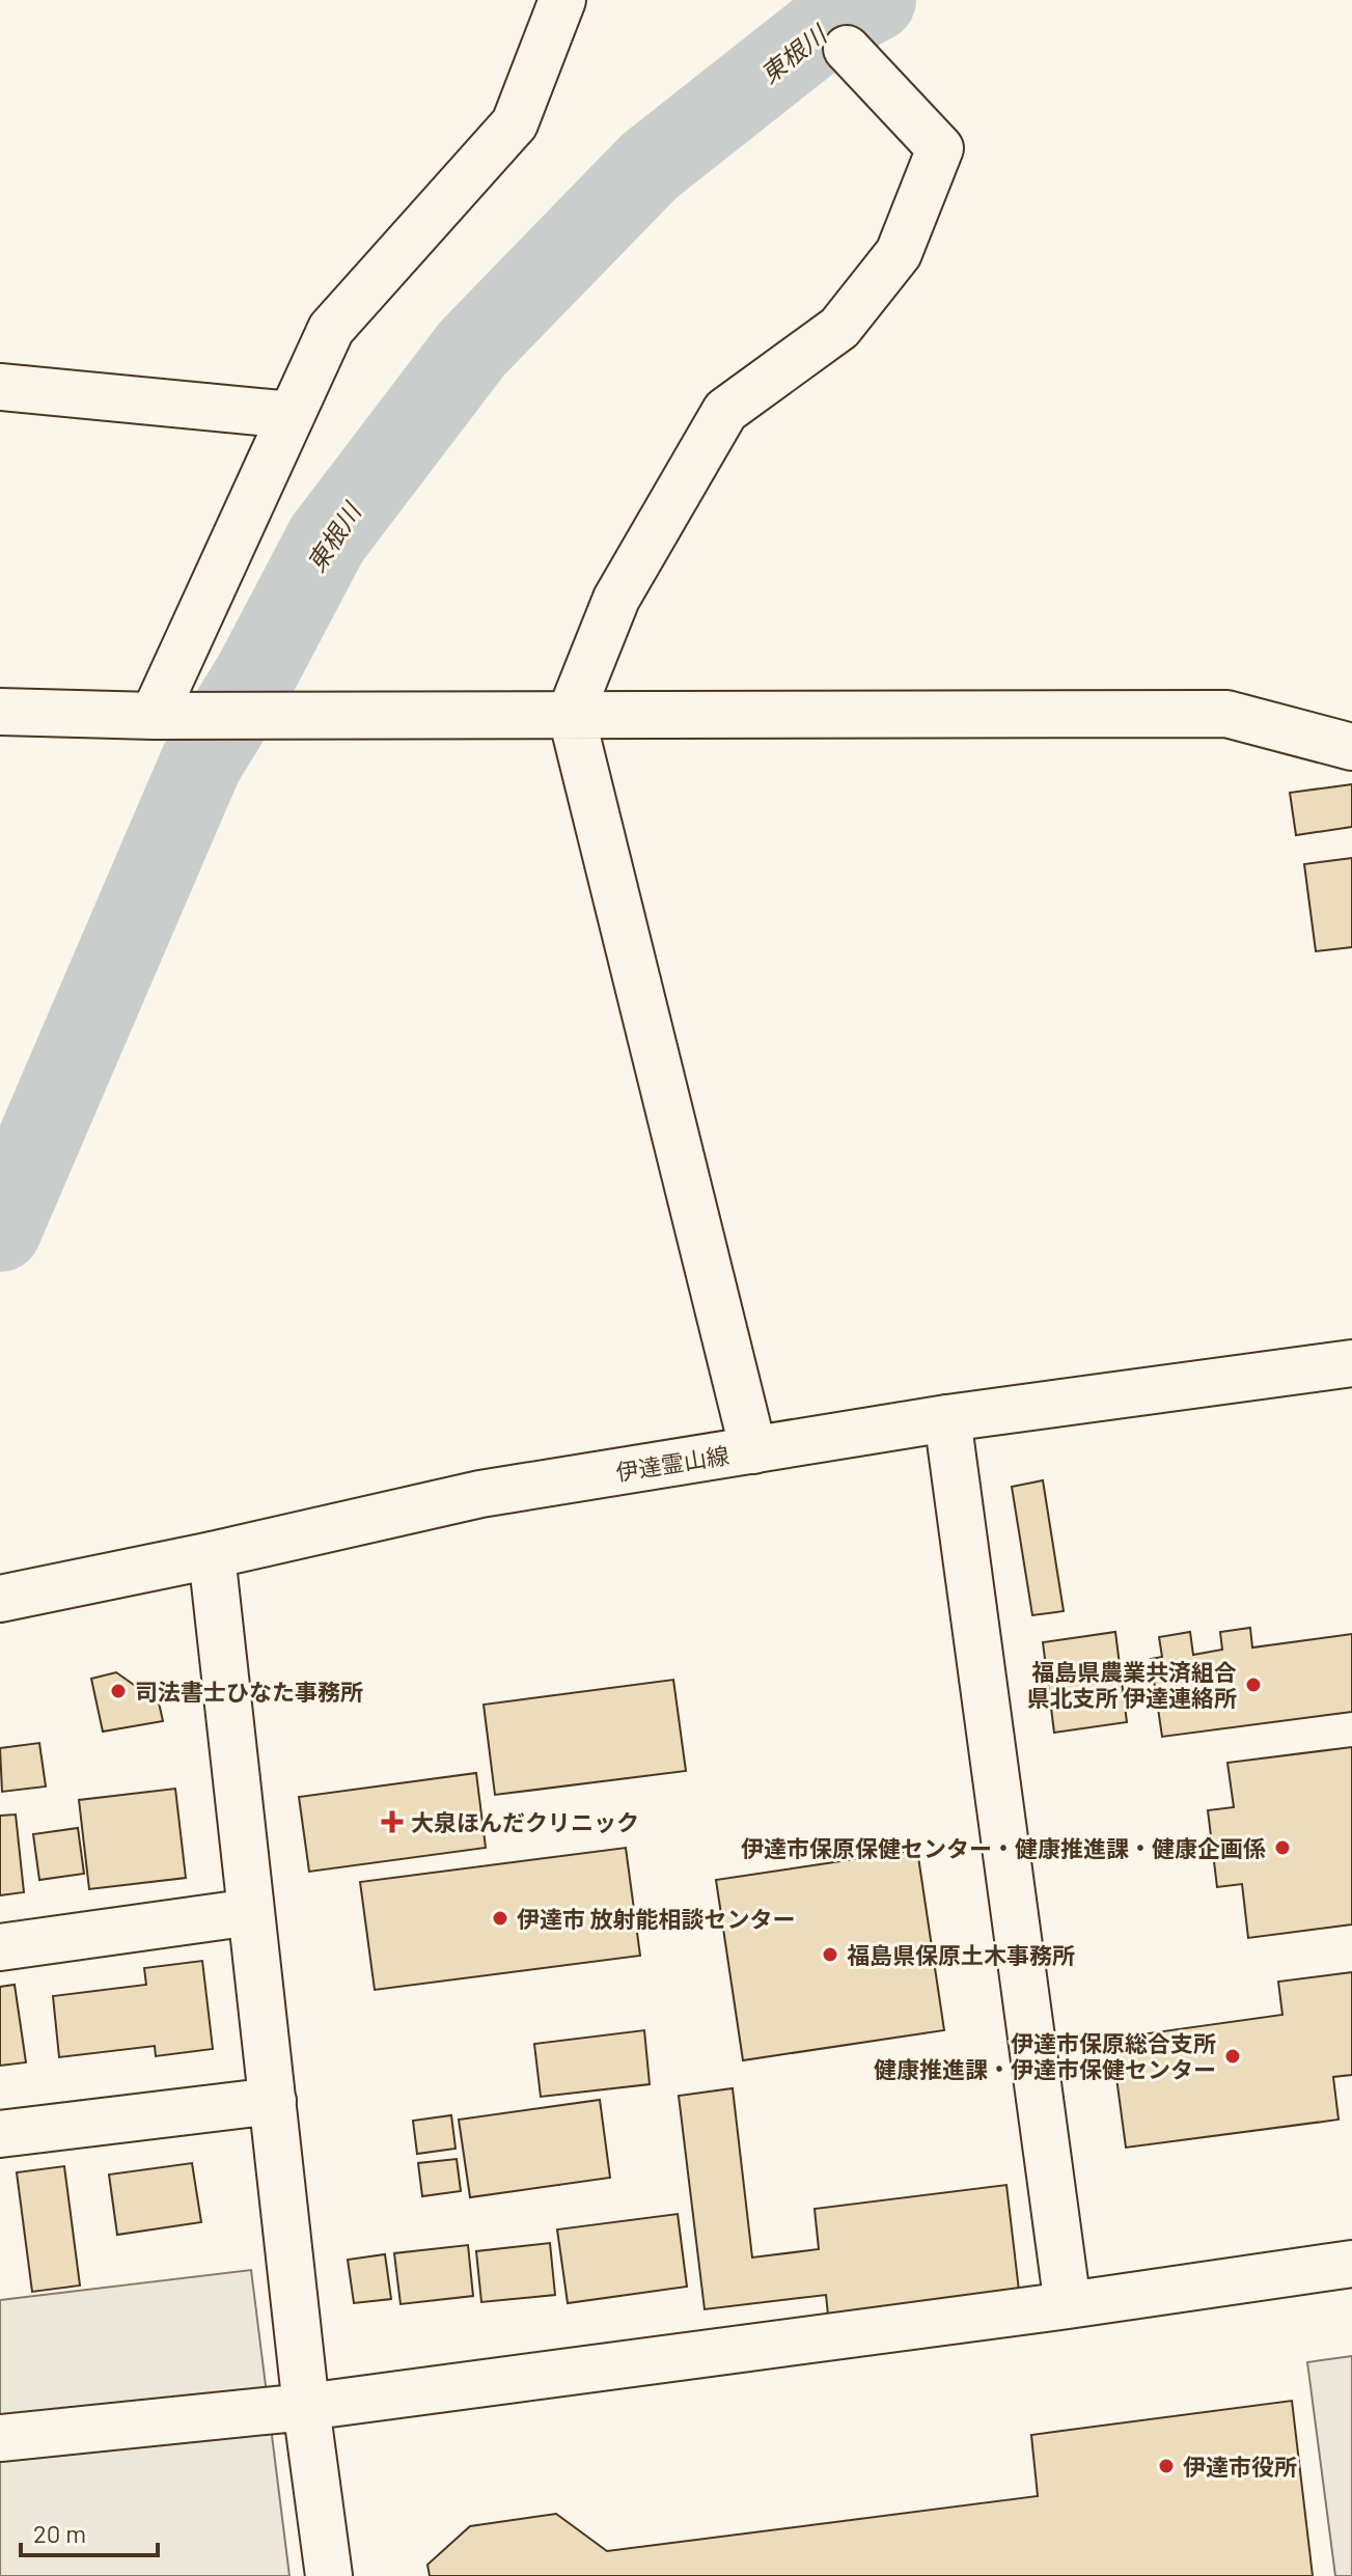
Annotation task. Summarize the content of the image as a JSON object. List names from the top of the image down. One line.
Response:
{"streets":{"street":["伊達霊山線"]},"water":["東根川"],"places":{"other":["福島県農業共済組合 県北支所 伊達連絡所","司法書士ひなた事務所","伊達市保原保健センター・健康推進課・健康企画係","伊達市 放射能相談センター","福島県保原土木事務所","伊達市保原総合支所 健康推進課・伊達市保健センター","伊達市役所"],"health":["大泉ほんだクリニック"]},"scale_bar":"20 m"}
